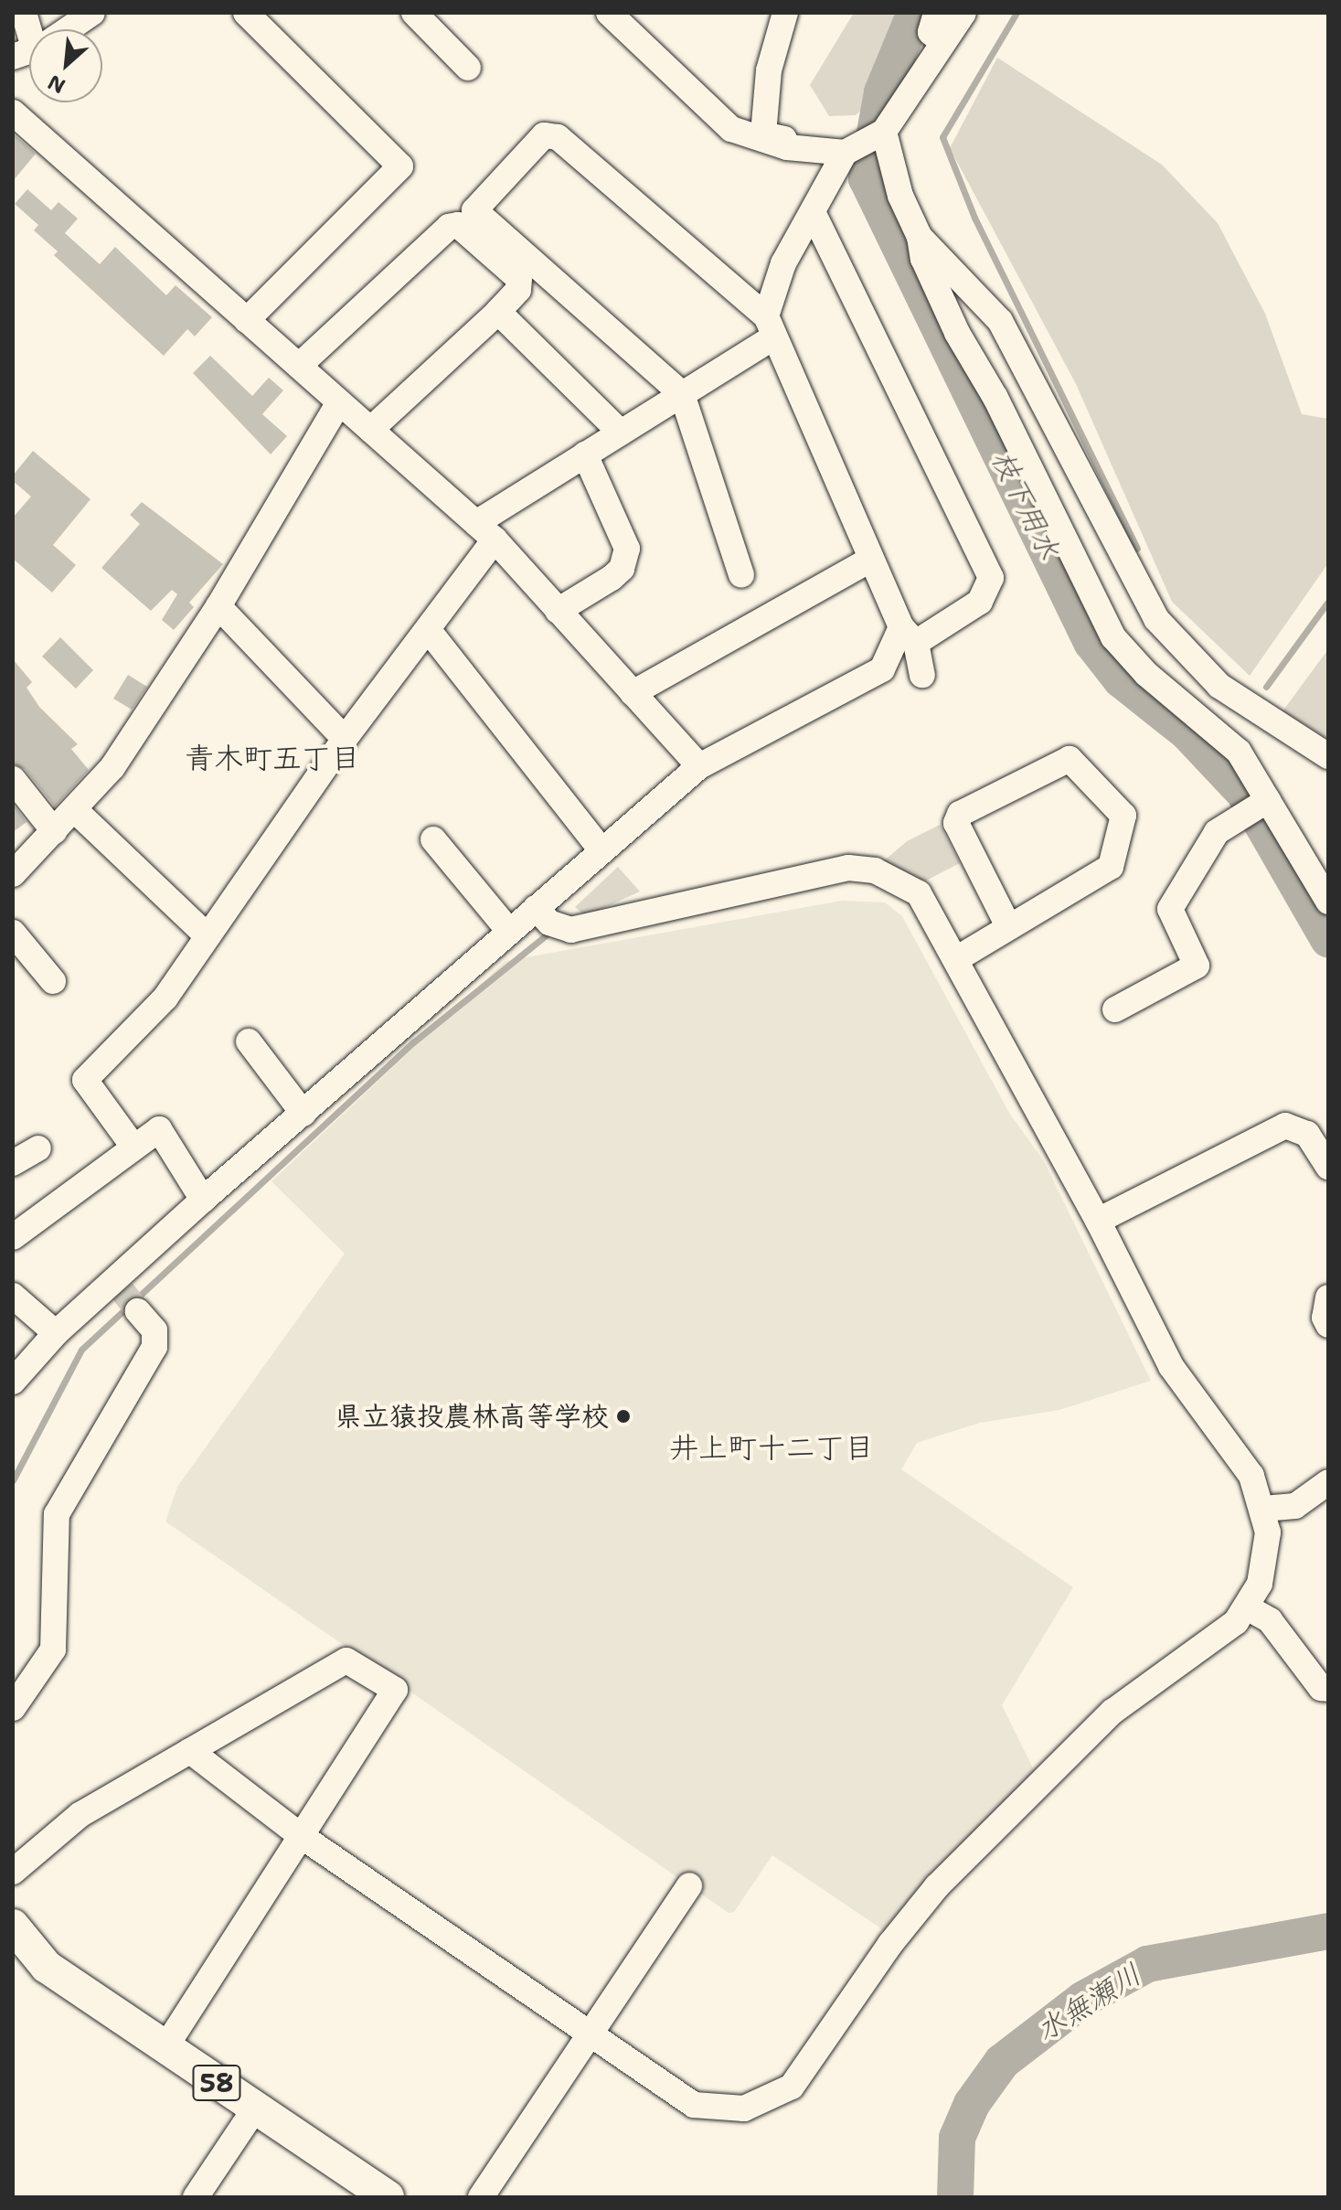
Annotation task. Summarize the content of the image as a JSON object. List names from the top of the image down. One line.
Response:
{"streets":{"main road":["58"]},"districts":["青木町五丁目","井上町十二丁目"],"water":["枝下用水","水無瀬川"],"places":["県立猿投農林高等学校"],"north":"bottom left"}
